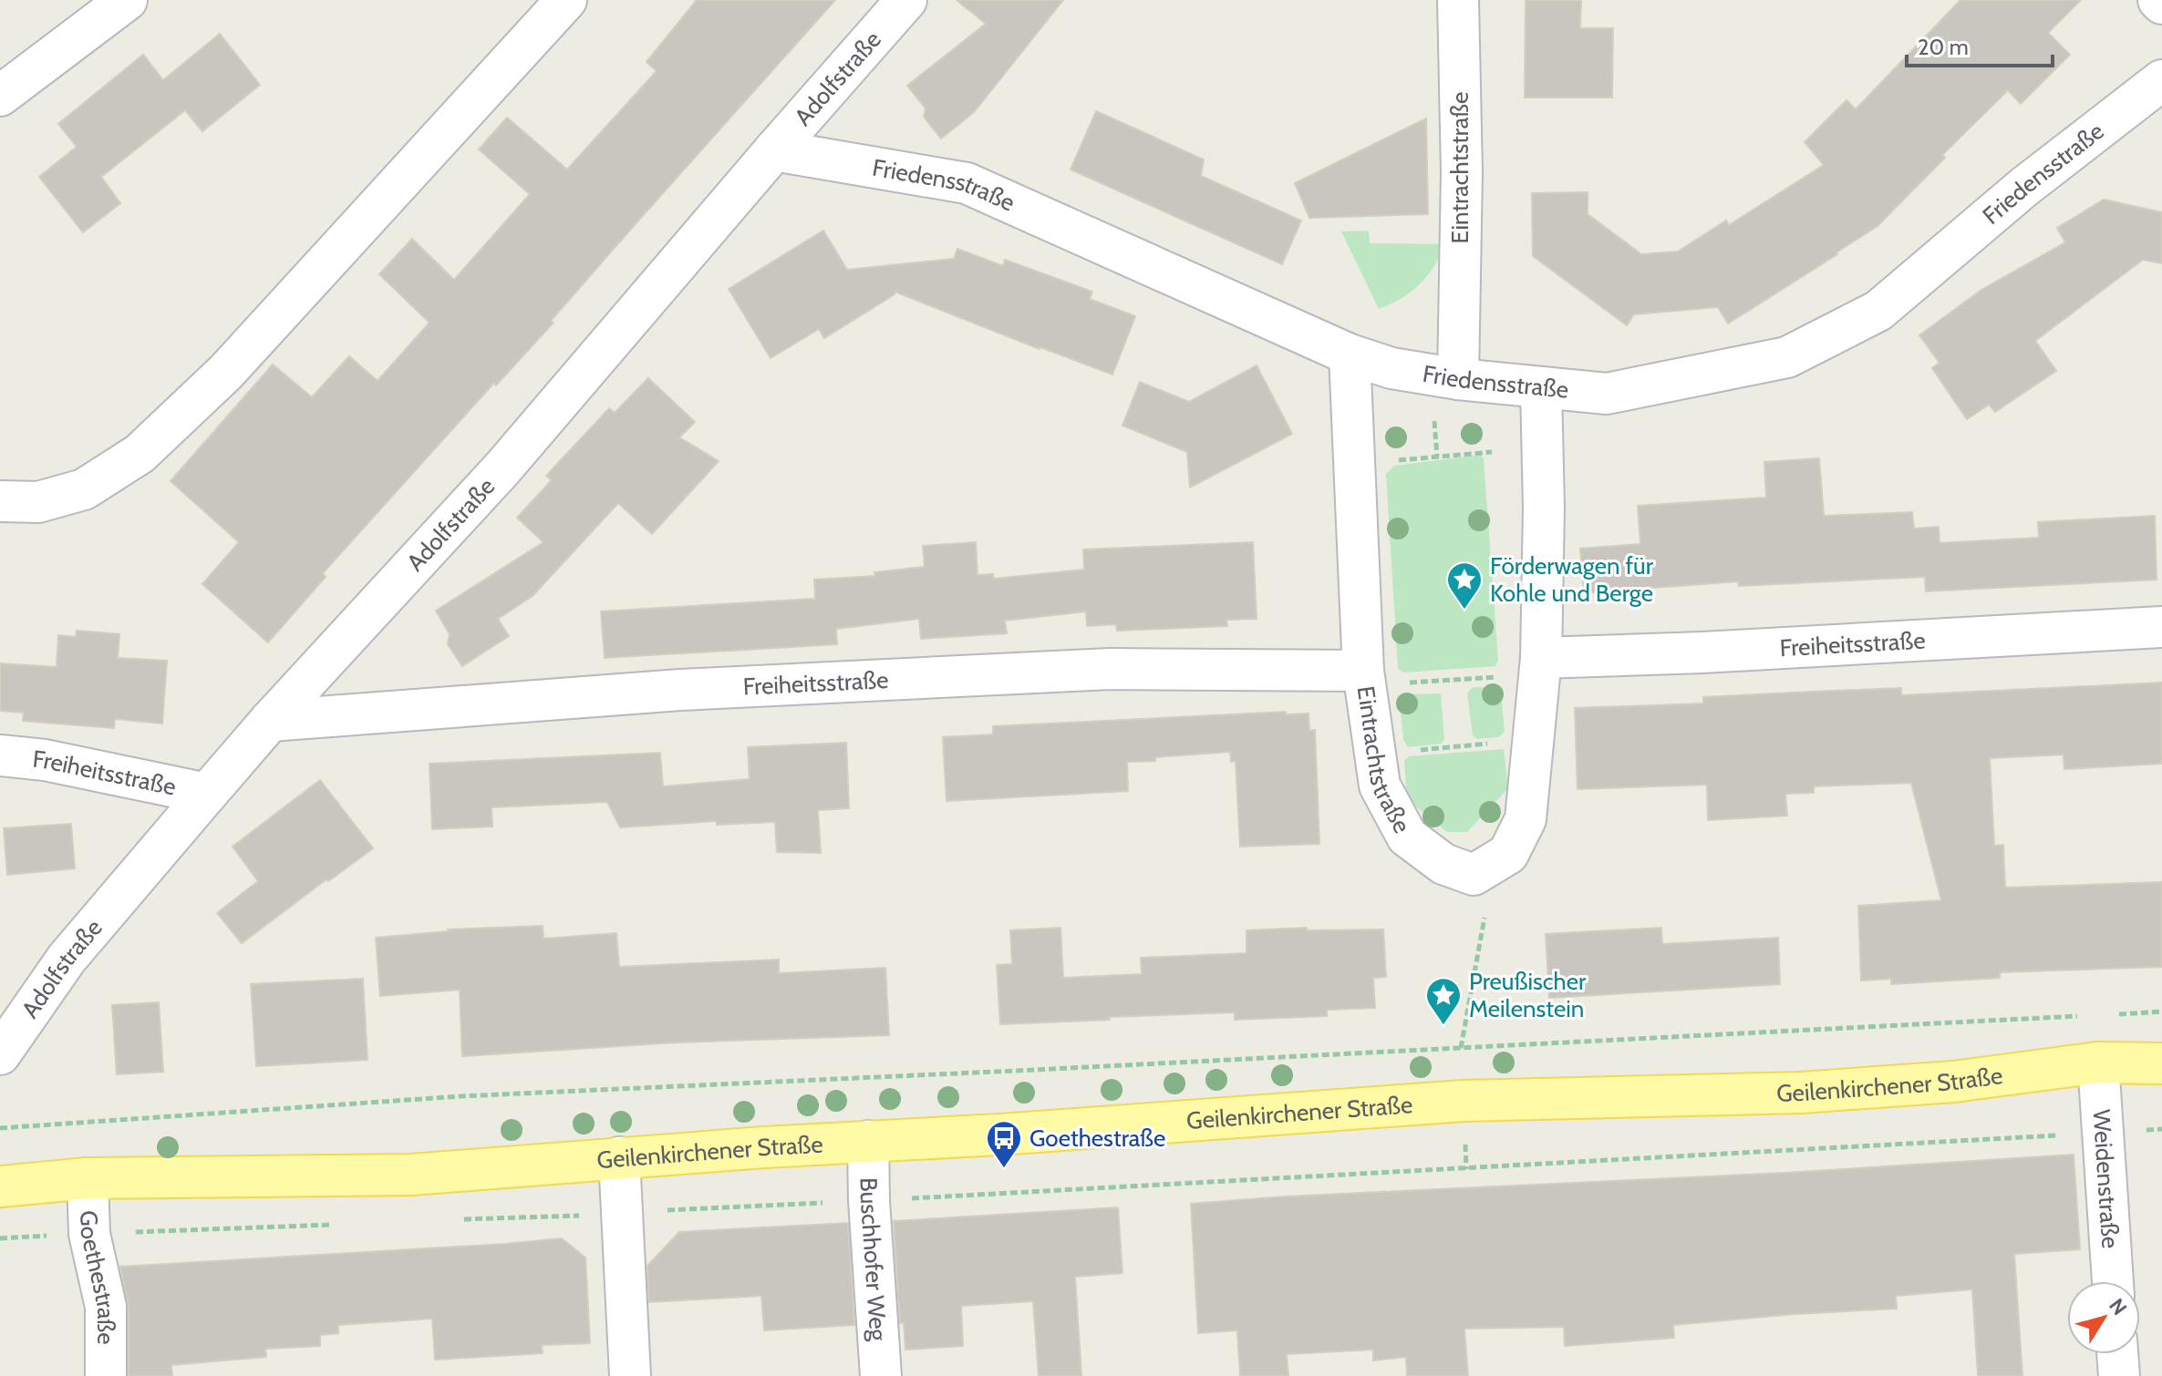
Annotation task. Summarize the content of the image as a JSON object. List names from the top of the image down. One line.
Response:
{"streets":{"main road":["Geilenkirchener Straße"],"street":["Adolfstraße","Eintrachtstraße","Friedensstraße","Freiheitsstraße","Weidenstraße","Buschhofer Weg","Goethestraße"]},"crossings":[["Adolfstraße","Friedensstraße"],["Adolfstraße","Freiheitsstraße"],["Eintrachtstraße","Friedensstraße"],["Eintrachtstraße","Freiheitsstraße"],["Geilenkirchener Straße","Weidenstraße"],["Geilenkirchener Straße","Buschhofer Weg"],["Geilenkirchener Straße","Goethestraße"]],"places":{"place":["Förderwagen für Kohle und Berge","Preußischer Meilenstein"],"bus stop":["Goethestraße"]},"scale_bar":"20 m","north":"top right"}
